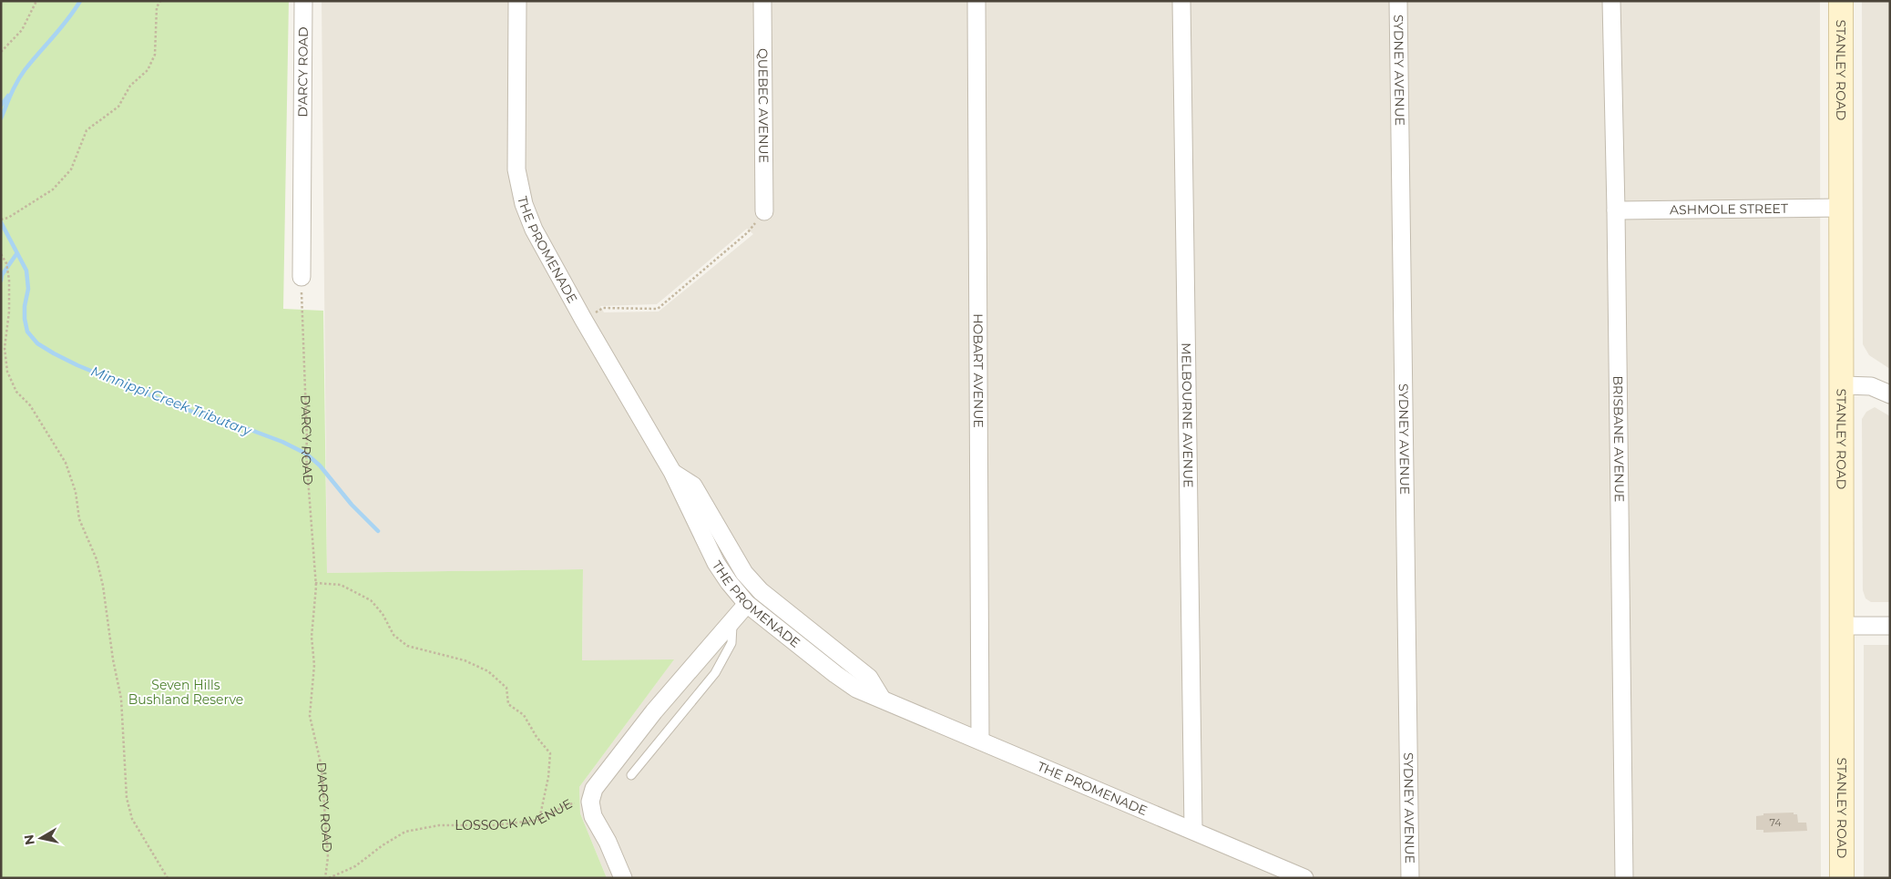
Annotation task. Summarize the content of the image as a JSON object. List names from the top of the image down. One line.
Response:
{"streets":{"main road":["STANLEY ROAD"],"street":["SYDNEY AVENUE","D'ARCY ROAD","QUEBEC AVENUE","ASHMOLE STREET","THE PROMENADE","HOBART AVENUE","MELBOURNE AVENUE","BRISBANE AVENUE","LOSSOCK AVENUE"]},"crossings":[["STANLEY ROAD","ASHMOLE STREET"],["D'ARCY ROAD","LOSSOCK AVENUE"],["ASHMOLE STREET","BRISBANE AVENUE"],["THE PROMENADE","HOBART AVENUE"],["THE PROMENADE","MELBOURNE AVENUE"],["THE PROMENADE","LOSSOCK AVENUE"]],"water":["Minnippi Creek Tributary"],"parks":["Seven Hills Bushland Reserve"],"house_numbers":["74"],"north":"left"}
